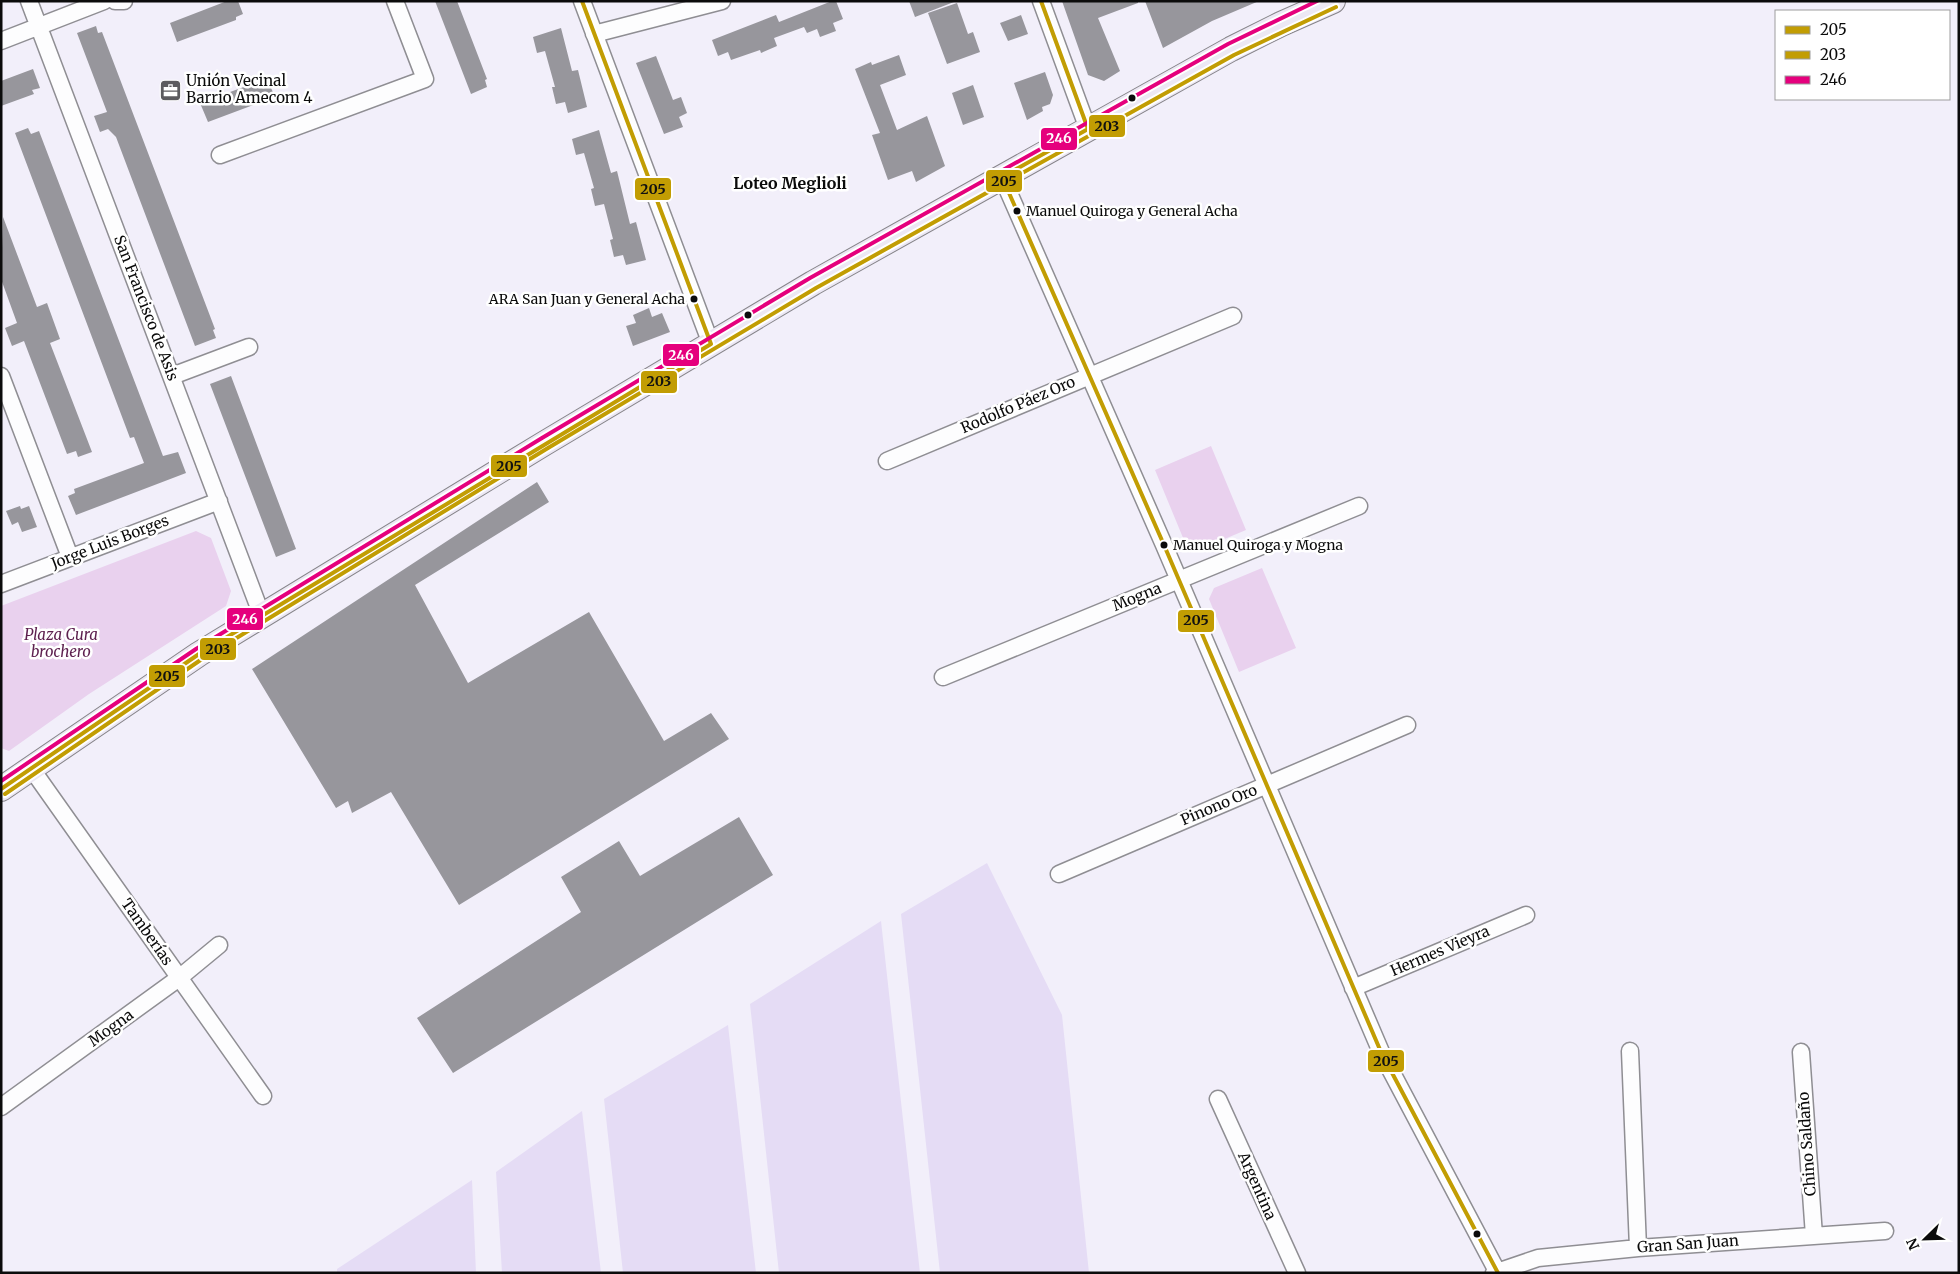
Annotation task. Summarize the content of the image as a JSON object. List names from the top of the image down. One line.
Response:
{"streets":{"street":["San Francisco de Asis","Rodolfo Páez Oro","Jorge Luis Borges","Mogna","Pinono Oro","Tamberías","Hermes Vieyra","Chino Saldaño","Argentina","Gran San Juan"]},"crossings":[["San Francisco de Asis","Jorge Luis Borges"],["Mogna","Tamberías"],["Chino Saldaño","Gran San Juan"]],"districts":["Loteo Meglioli"],"parks":["Plaza Cura brochero"],"places":{"office":["Unión Vecinal Barrio Amecom 4"],"other":["Manuel Quiroga y General Acha","ARA San Juan y General Acha","Manuel Quiroga y Mogna"]},"lines":["transit line 205","transit line 246","transit line 203"],"legend":["205","203","246"],"north":"bottom left"}
